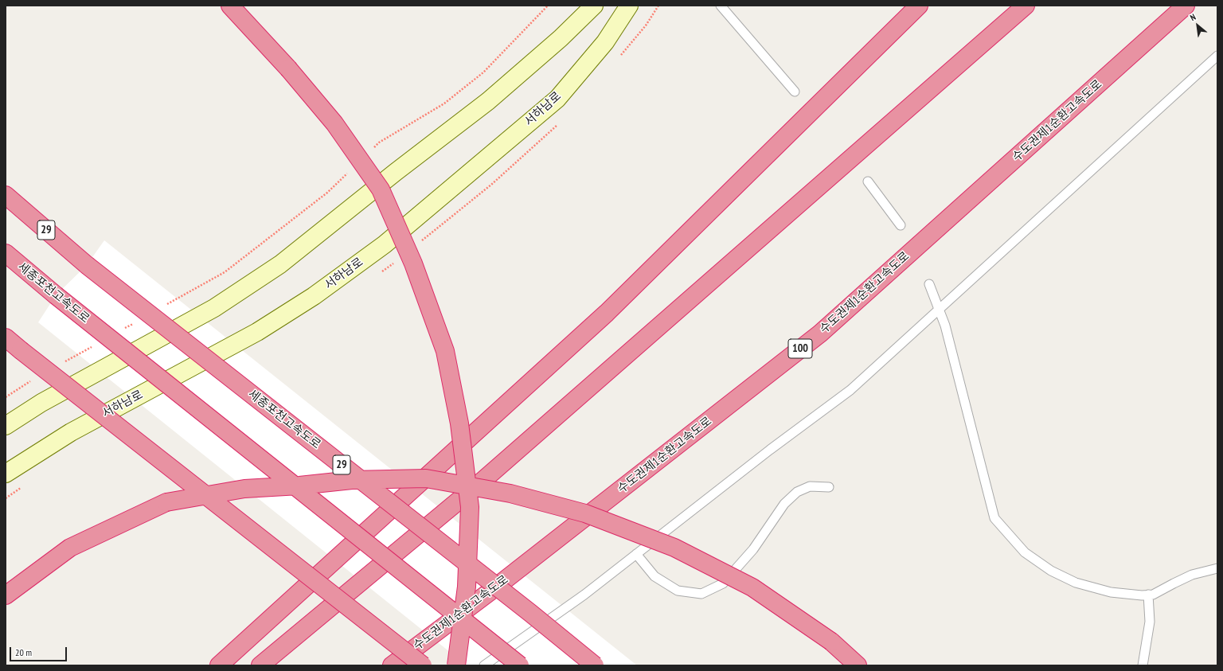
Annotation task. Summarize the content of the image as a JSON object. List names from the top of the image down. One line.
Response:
{"streets":{"highway":["수도권제1순환고속도로","29","세종포천고속도로","100"],"main road":["서하남로"]},"scale_bar":"20 m","north":"top left"}
